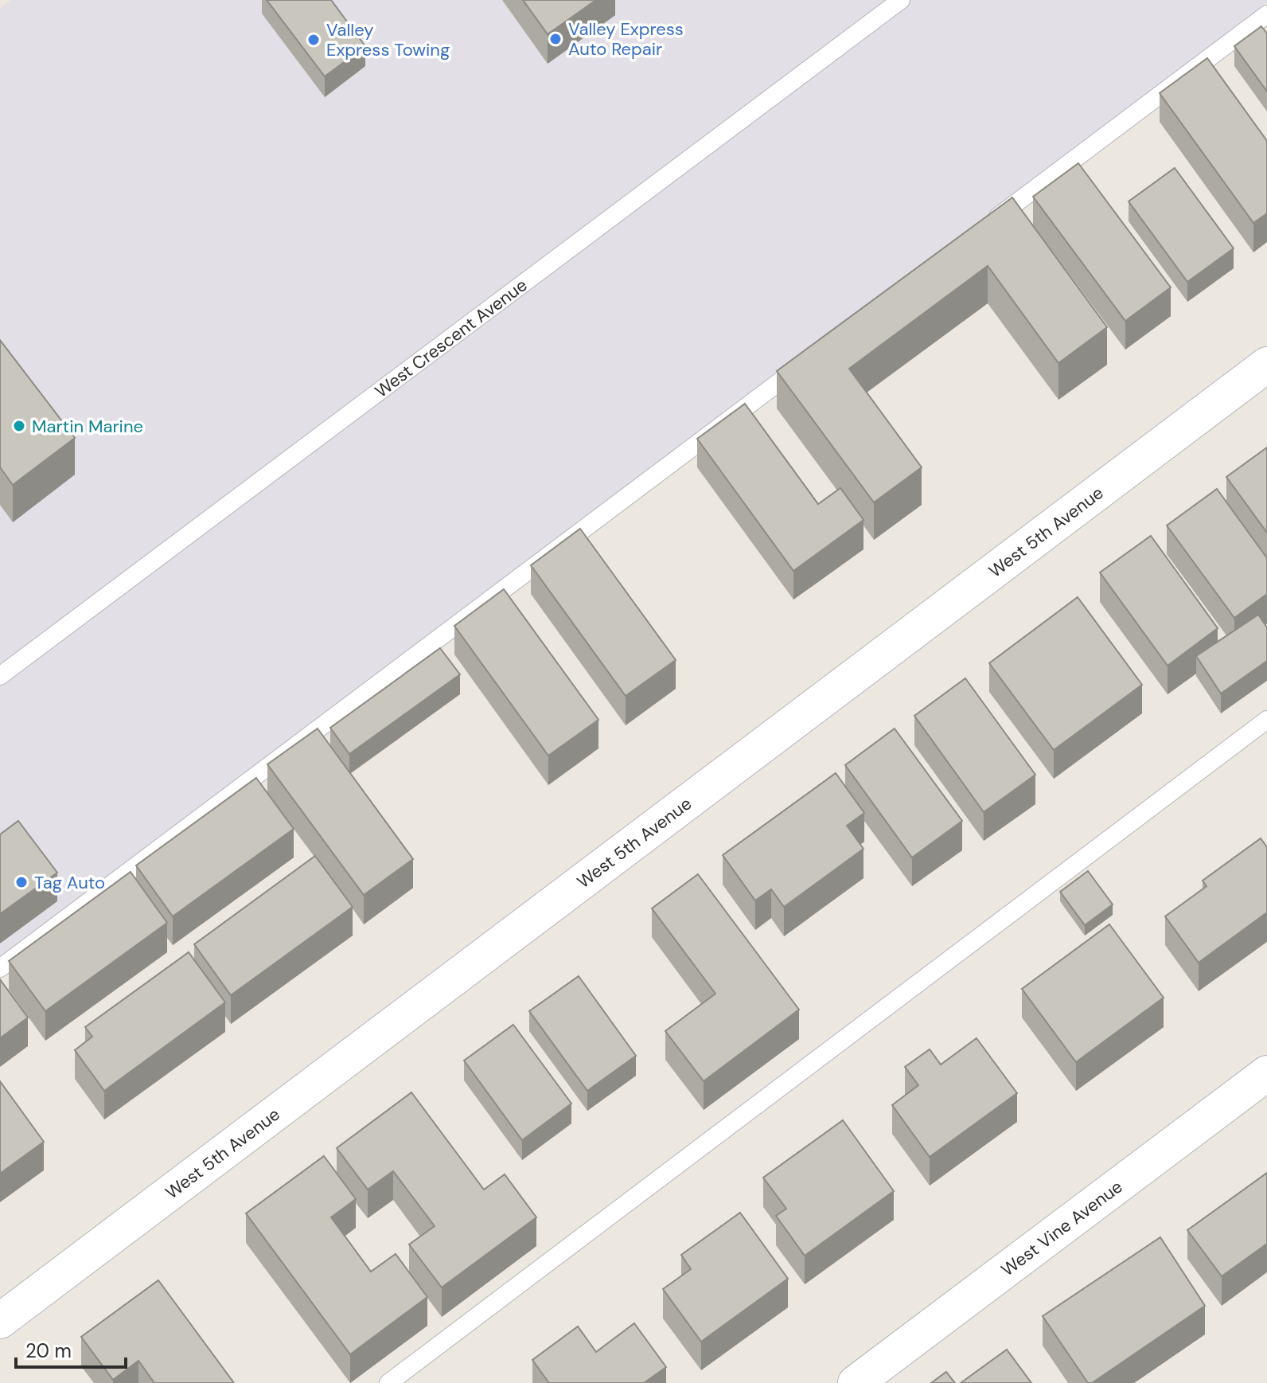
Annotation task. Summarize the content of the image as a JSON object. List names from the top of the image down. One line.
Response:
{"streets":{"street":["West 5th Avenue","West Vine Avenue"],"lane":["West Crescent Avenue"]},"places":["Valley Express Auto Repair","Valley Express Towing","Martin Marine","Tag Auto"],"scale_bar":"20 m"}
